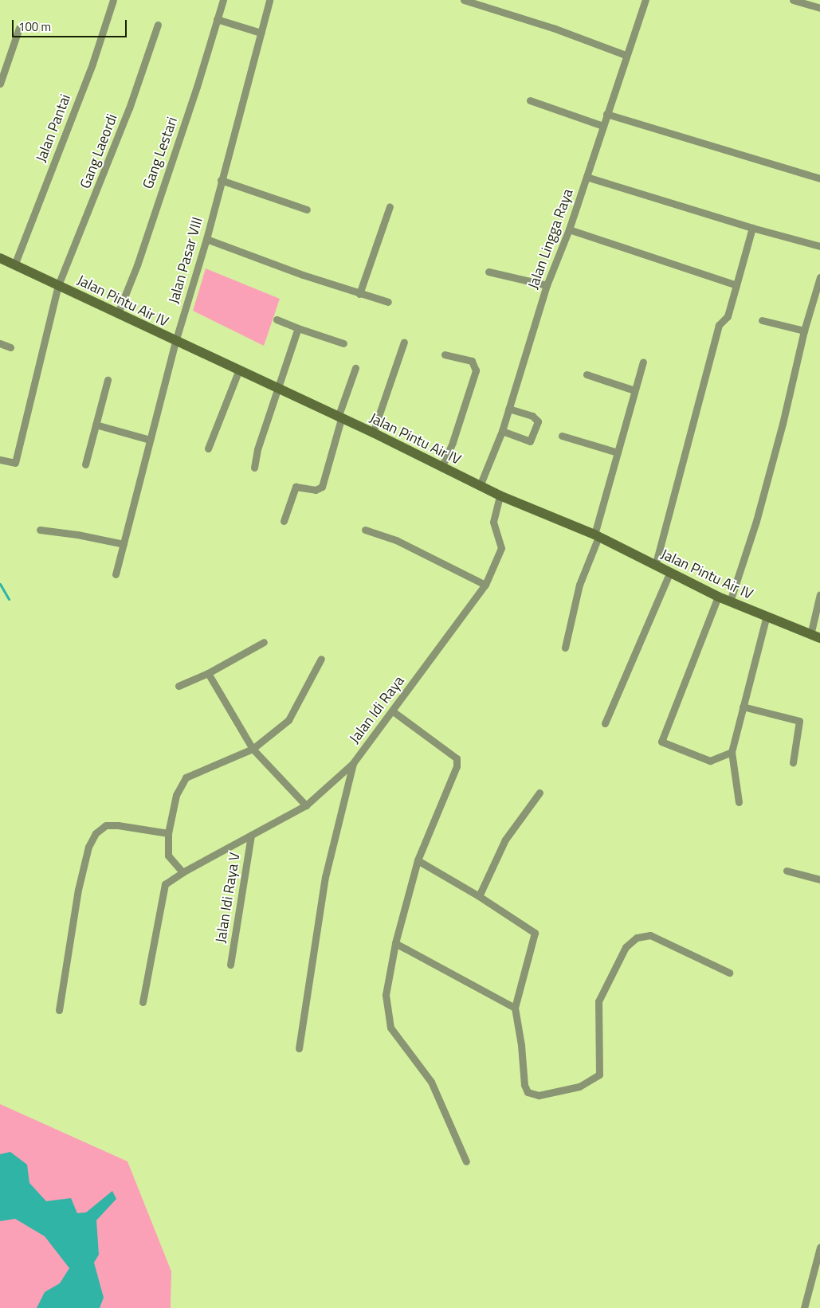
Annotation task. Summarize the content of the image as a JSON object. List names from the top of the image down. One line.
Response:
{"streets":{"main road":["Jalan Pintu Air IV"],"street":["Jalan Pantai","Gang Laeordi","Gang Lestari","Jalan Lingga Raya","Jalan Pasar VIII","Jalan Idi Raya","Jalan Idi Raya V"]},"crossings":[["Jalan Pantai","Jalan Pintu Air IV"],["Gang Laeordi","Jalan Pintu Air IV"],["Gang Lestari","Jalan Pintu Air IV"],["Jalan Lingga Raya","Jalan Pintu Air IV"],["Jalan Pasar VIII","Jalan Pintu Air IV"],["Jalan Pintu Air IV","Jalan Idi Raya"],["Jalan Idi Raya","Jalan Idi Raya V"]],"scale_bar":"100 m"}
